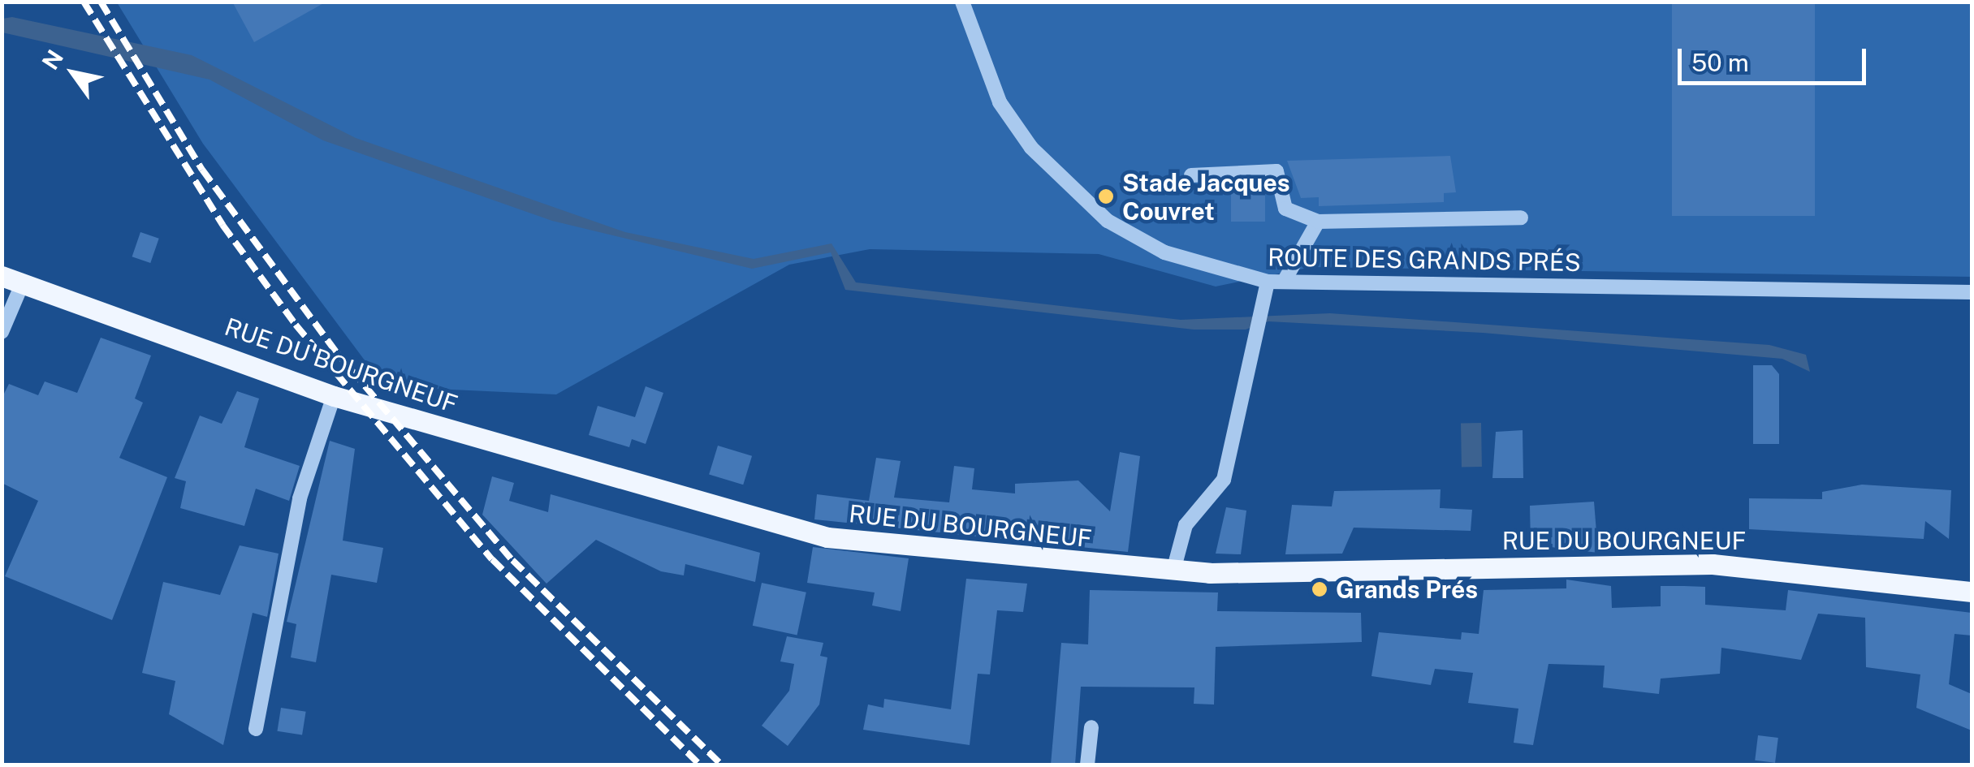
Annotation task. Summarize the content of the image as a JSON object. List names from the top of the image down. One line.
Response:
{"streets":{"main road":["RUE DU BOURGNEUF"],"street":["ROUTE DES GRANDS PRÉS"]},"places":["Stade Jacques Couvret","Grands Prés"],"scale_bar":"50 m","north":"top left"}
